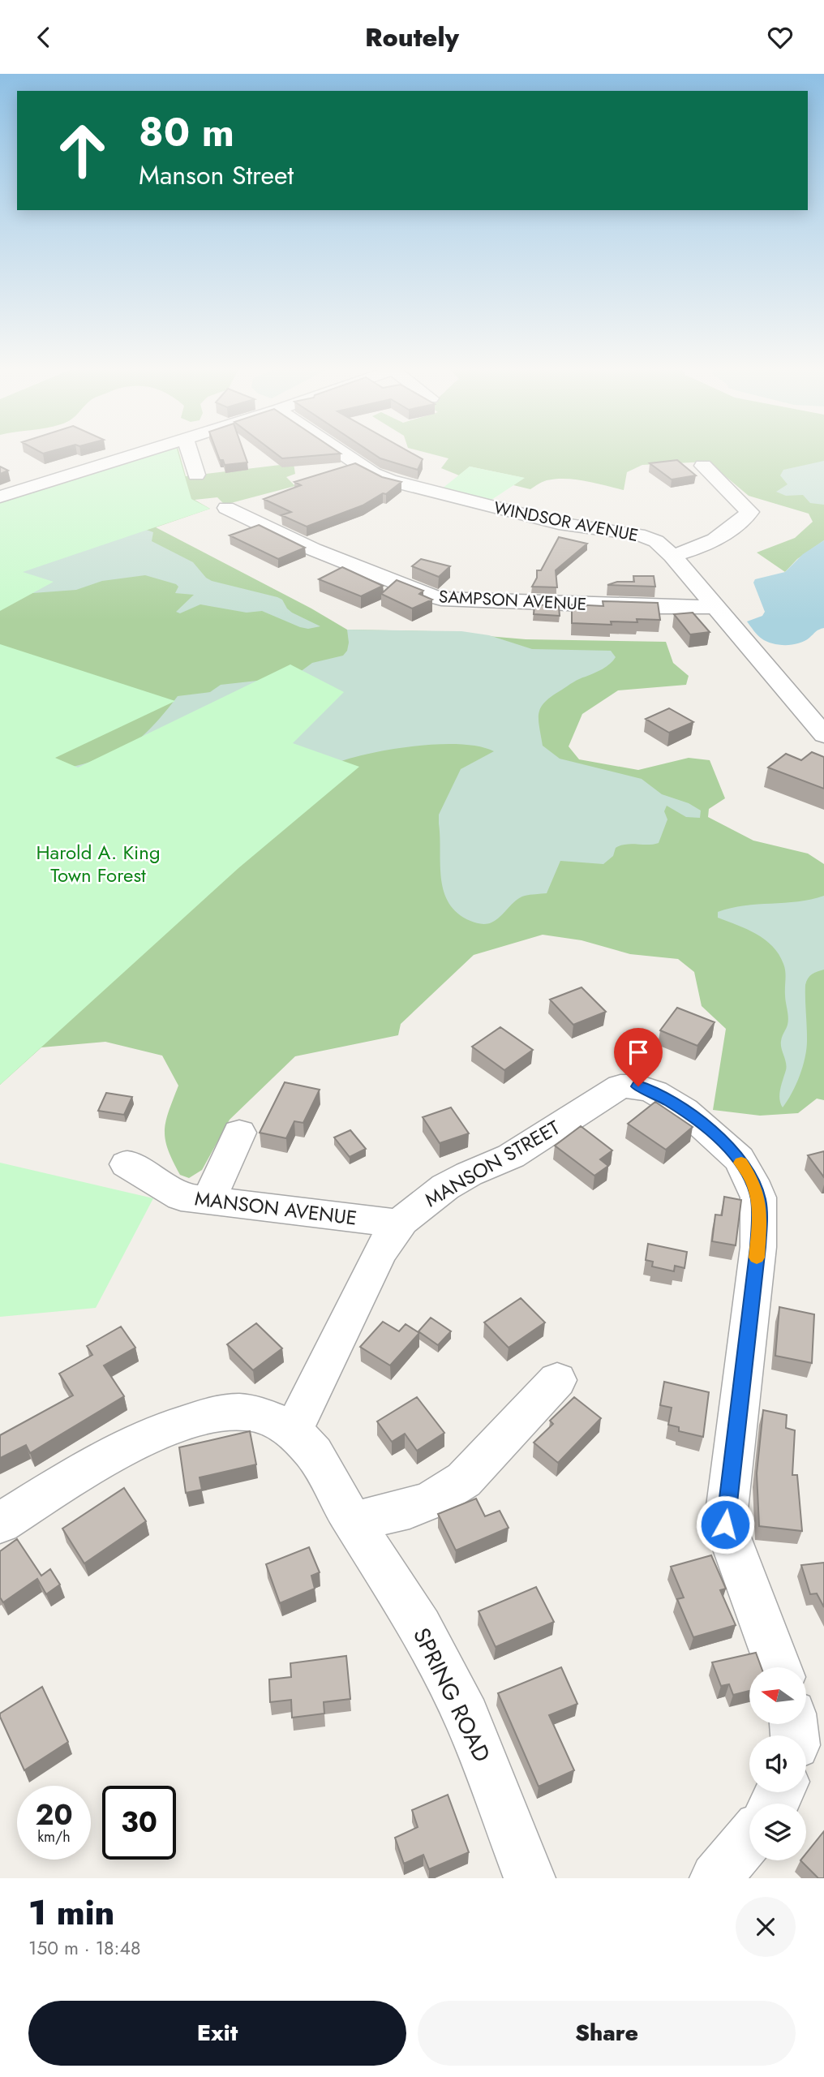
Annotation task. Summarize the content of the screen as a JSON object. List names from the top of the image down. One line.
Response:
{"streets":{"street":["WINDSOR AVENUE","SAMPSON AVENUE","MANSON STREET","MANSON AVENUE","SPRING ROAD"]},"crossings":[["WINDSOR AVENUE","SAMPSON AVENUE"],["MANSON STREET","MANSON AVENUE"],["MANSON STREET","SPRING ROAD"]],"parks":["Harold A. King Town Forest"],"north":"left","page":{"header":"Routely","turn":["80 m","Manson Street"],"speed":"20 km/h","limit":"30","heading":["1 min","150 m · 18:48"],"buttons":["Exit","Share"]}}
